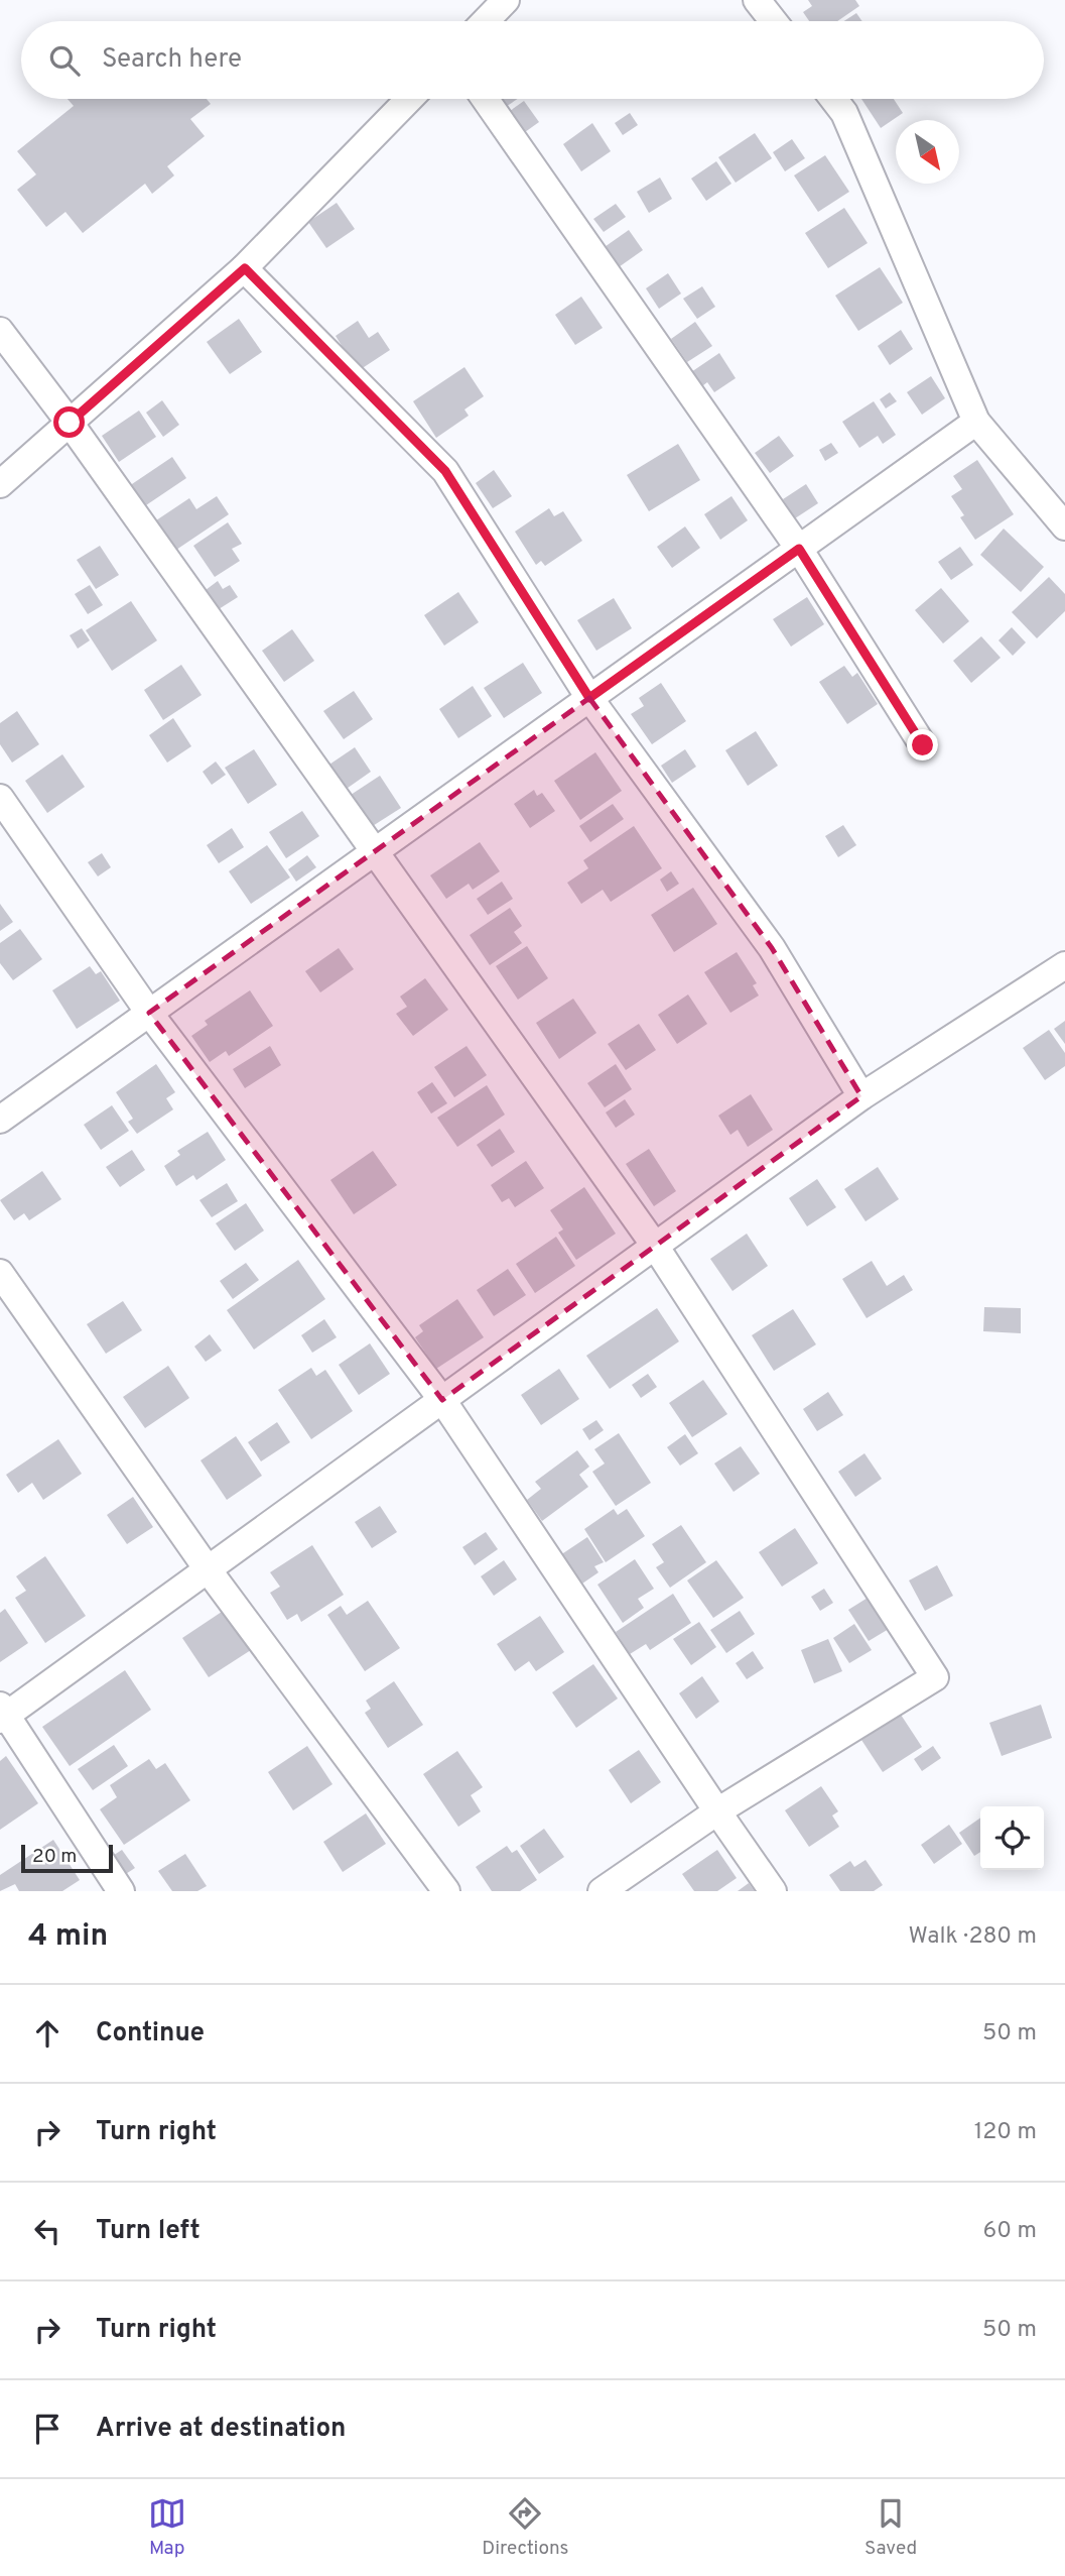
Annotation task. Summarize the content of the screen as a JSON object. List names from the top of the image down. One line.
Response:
{"scale_bar":"20 m","north":"bottom right","page":{"search":"Search here","scale":"20 m","heading":["4 min","Walk · 280 m"],"list":[["Continue","50 m"],["Turn right","120 m"],["Turn left","60 m"],["Turn right","50 m"],"Arrive at destination"],"nav":["Map","Directions","Saved"]}}
